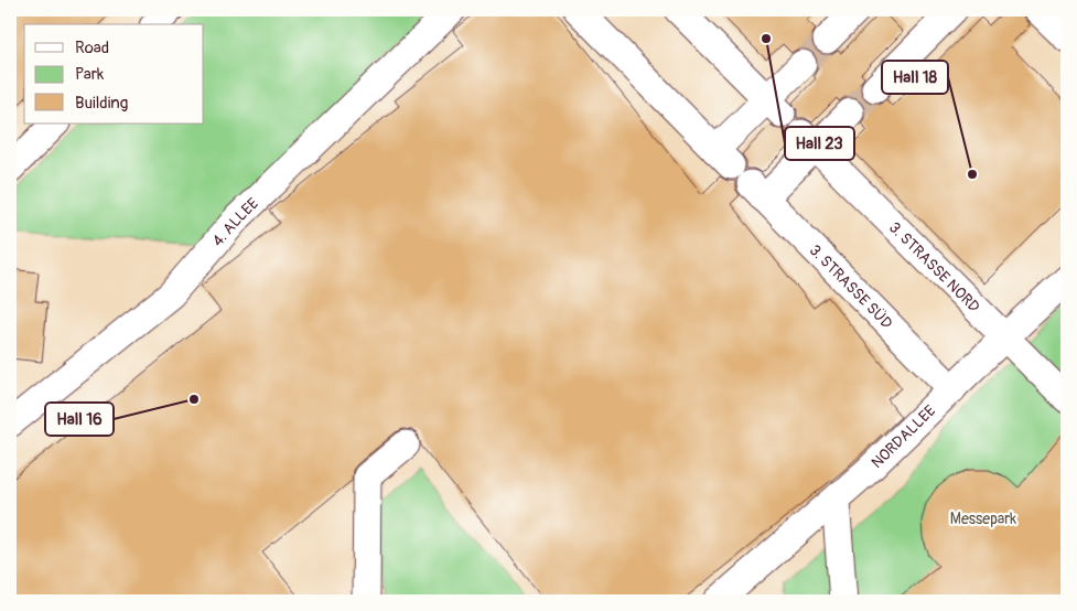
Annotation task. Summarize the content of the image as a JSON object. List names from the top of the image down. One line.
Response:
{"streets":{"lane":["4. ALLEE","3. STRASSE NORD","3. STRASSE SÜD","NORDALLEE"]},"crossings":[["3. STRASSE NORD","3. STRASSE SÜD"],["3. STRASSE NORD","NORDALLEE"],["3. STRASSE SÜD","NORDALLEE"]],"parks":["Messepark"],"places":["Hall 23","Hall 18","Hall 16"],"legend":["Road","Park","Building"]}
